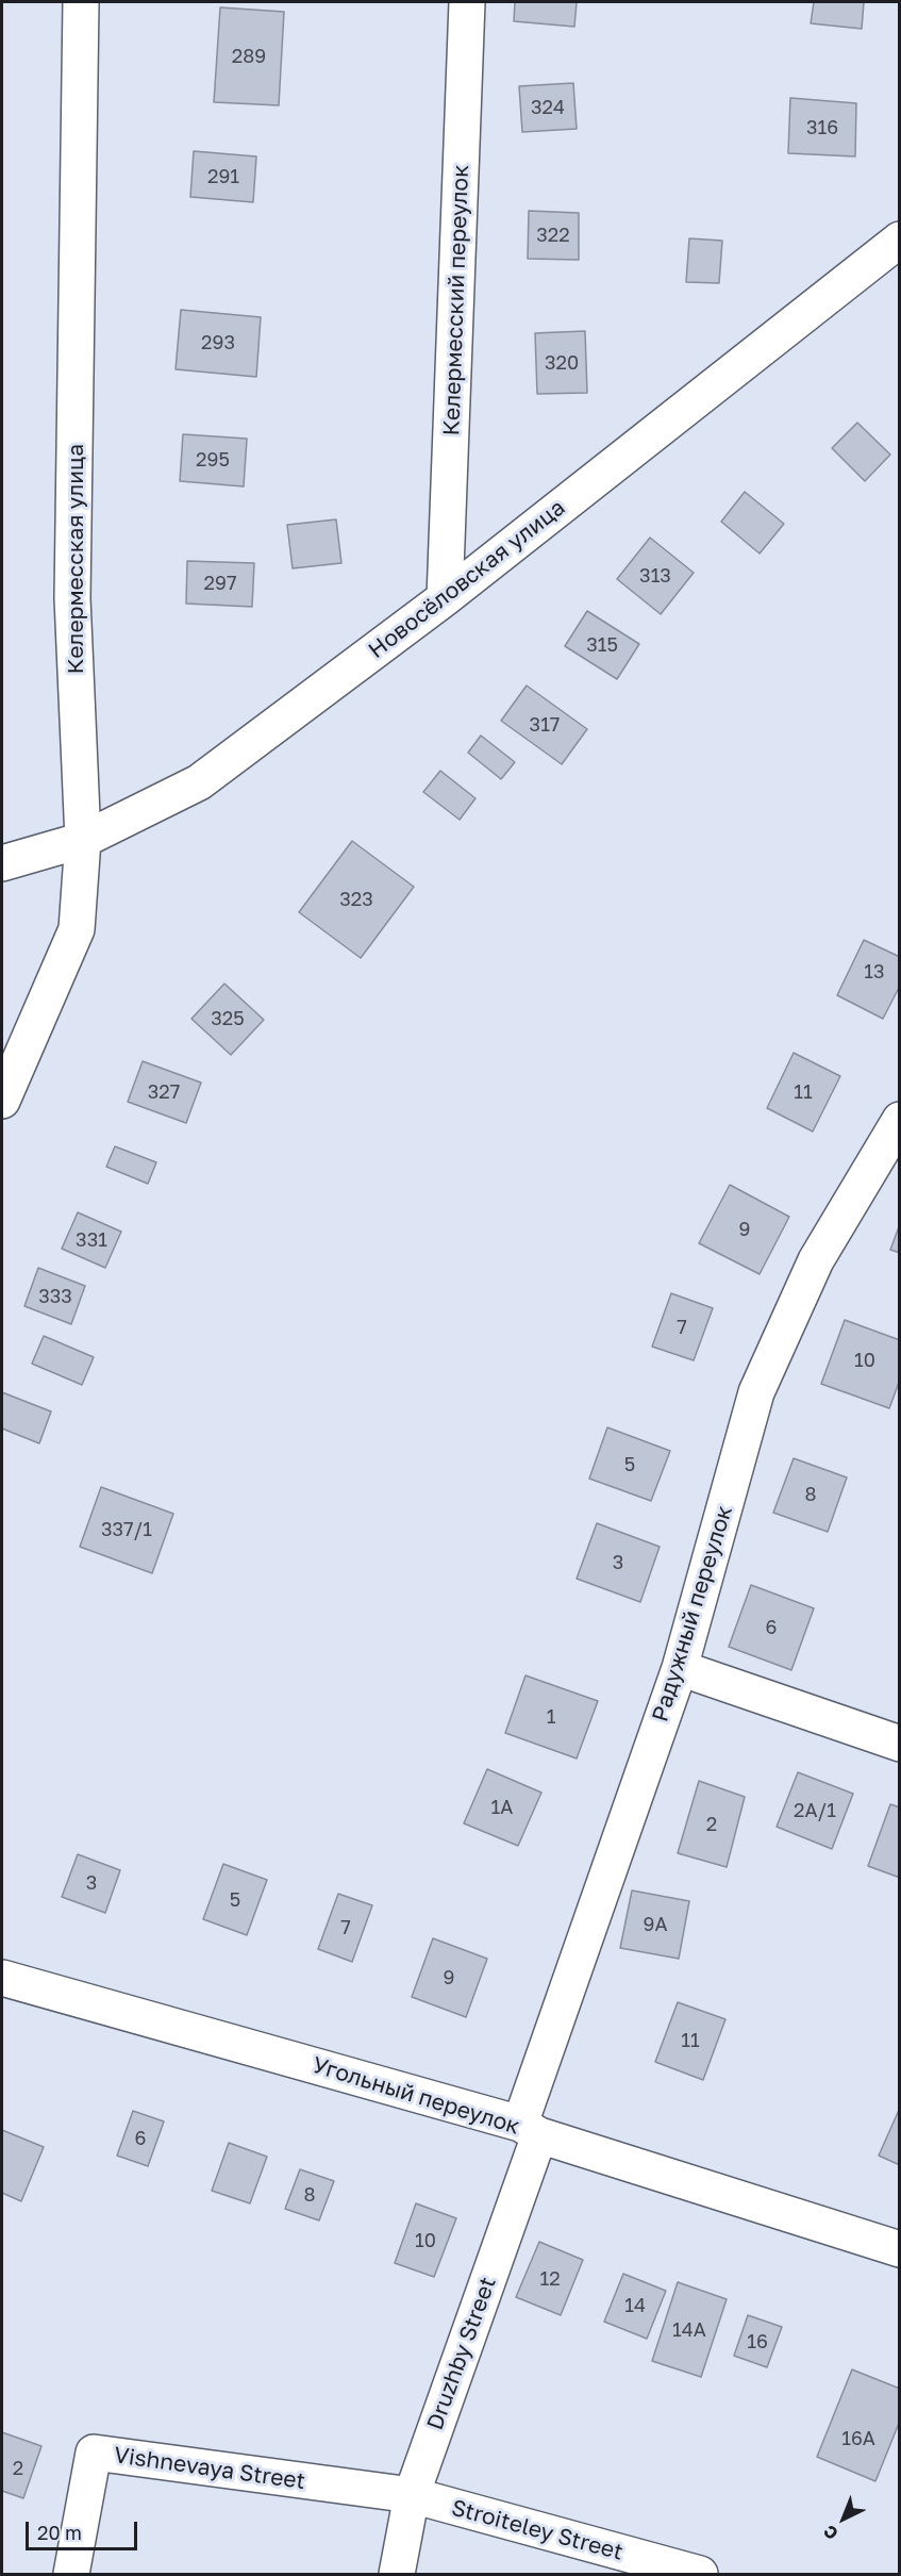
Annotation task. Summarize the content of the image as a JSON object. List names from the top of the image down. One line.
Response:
{"streets":{"street":["Келермесский переулок","Келермесская улица","Новосёловская улица","Радужный переулок","Угольный переулок","Druzhby Street","Vishnevaya Street","Stroiteley Street"]},"crossings":[["Келермесский переулок","Новосёловская улица"],["Келермесская улица","Новосёловская улица"],["Радужный переулок","Угольный переулок"],["Радужный переулок","Druzhby Street"],["Угольный переулок","Druzhby Street"],["Druzhby Street","Vishnevaya Street"],["Druzhby Street","Stroiteley Street"],["Vishnevaya Street","Stroiteley Street"]],"house_numbers":["289","324","316","291","322","293","320","295","313","297","315","317","323","13","325","327","11","9","331","333","7","10","5","8","337/1","3","6","1","1А","2А/1","2","3","5","9А","7","9","11","6","8","10","12","14","14А","16","16А","2"],"scale_bar":"20 m","north":"bottom left"}
